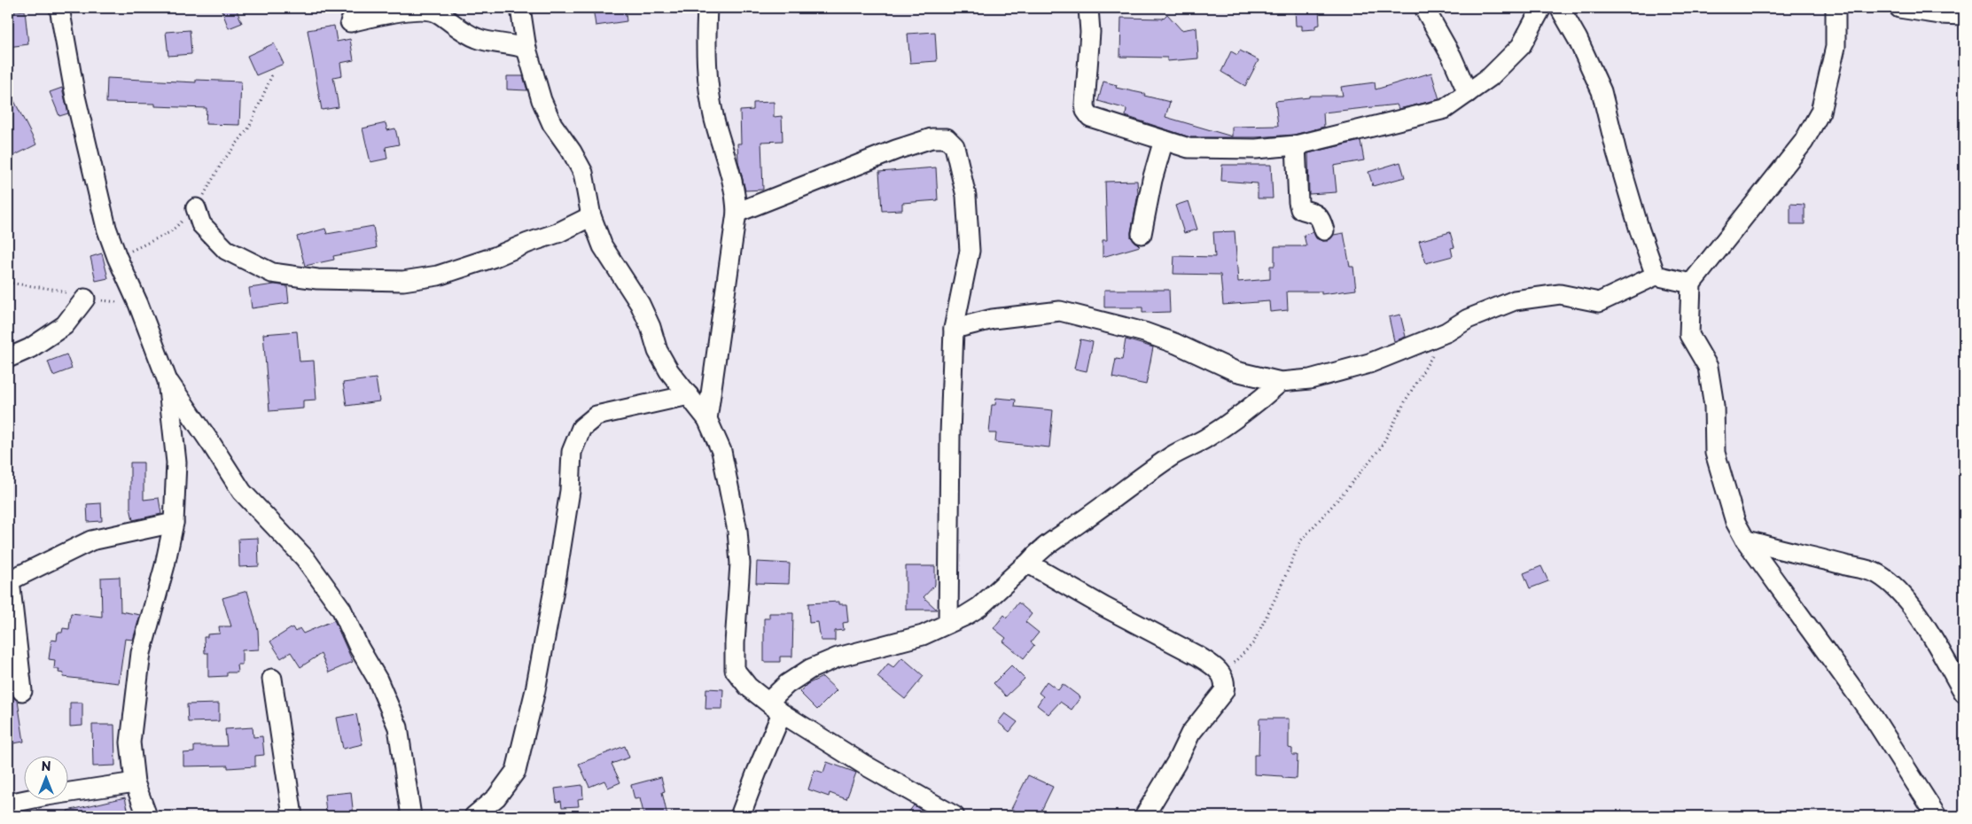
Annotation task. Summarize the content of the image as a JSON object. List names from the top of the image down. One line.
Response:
{"north":"top"}
